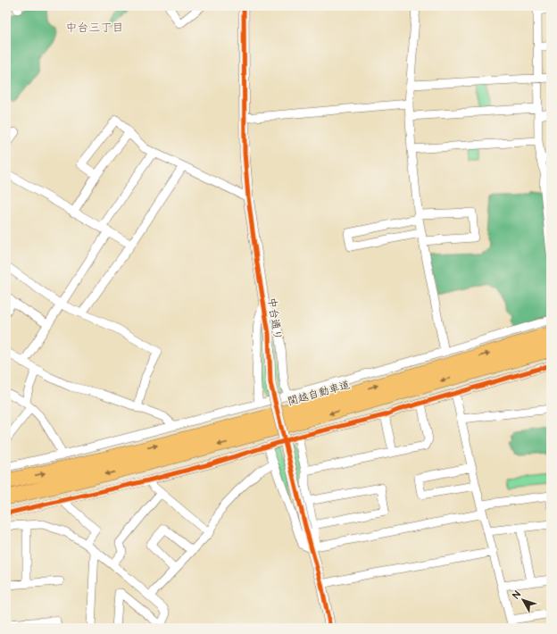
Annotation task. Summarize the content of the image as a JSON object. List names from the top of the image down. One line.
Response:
{"streets":{"highway":["関越自動車道"],"street":["中台通り"]},"districts":["中台三丁目"],"north":"top left"}
